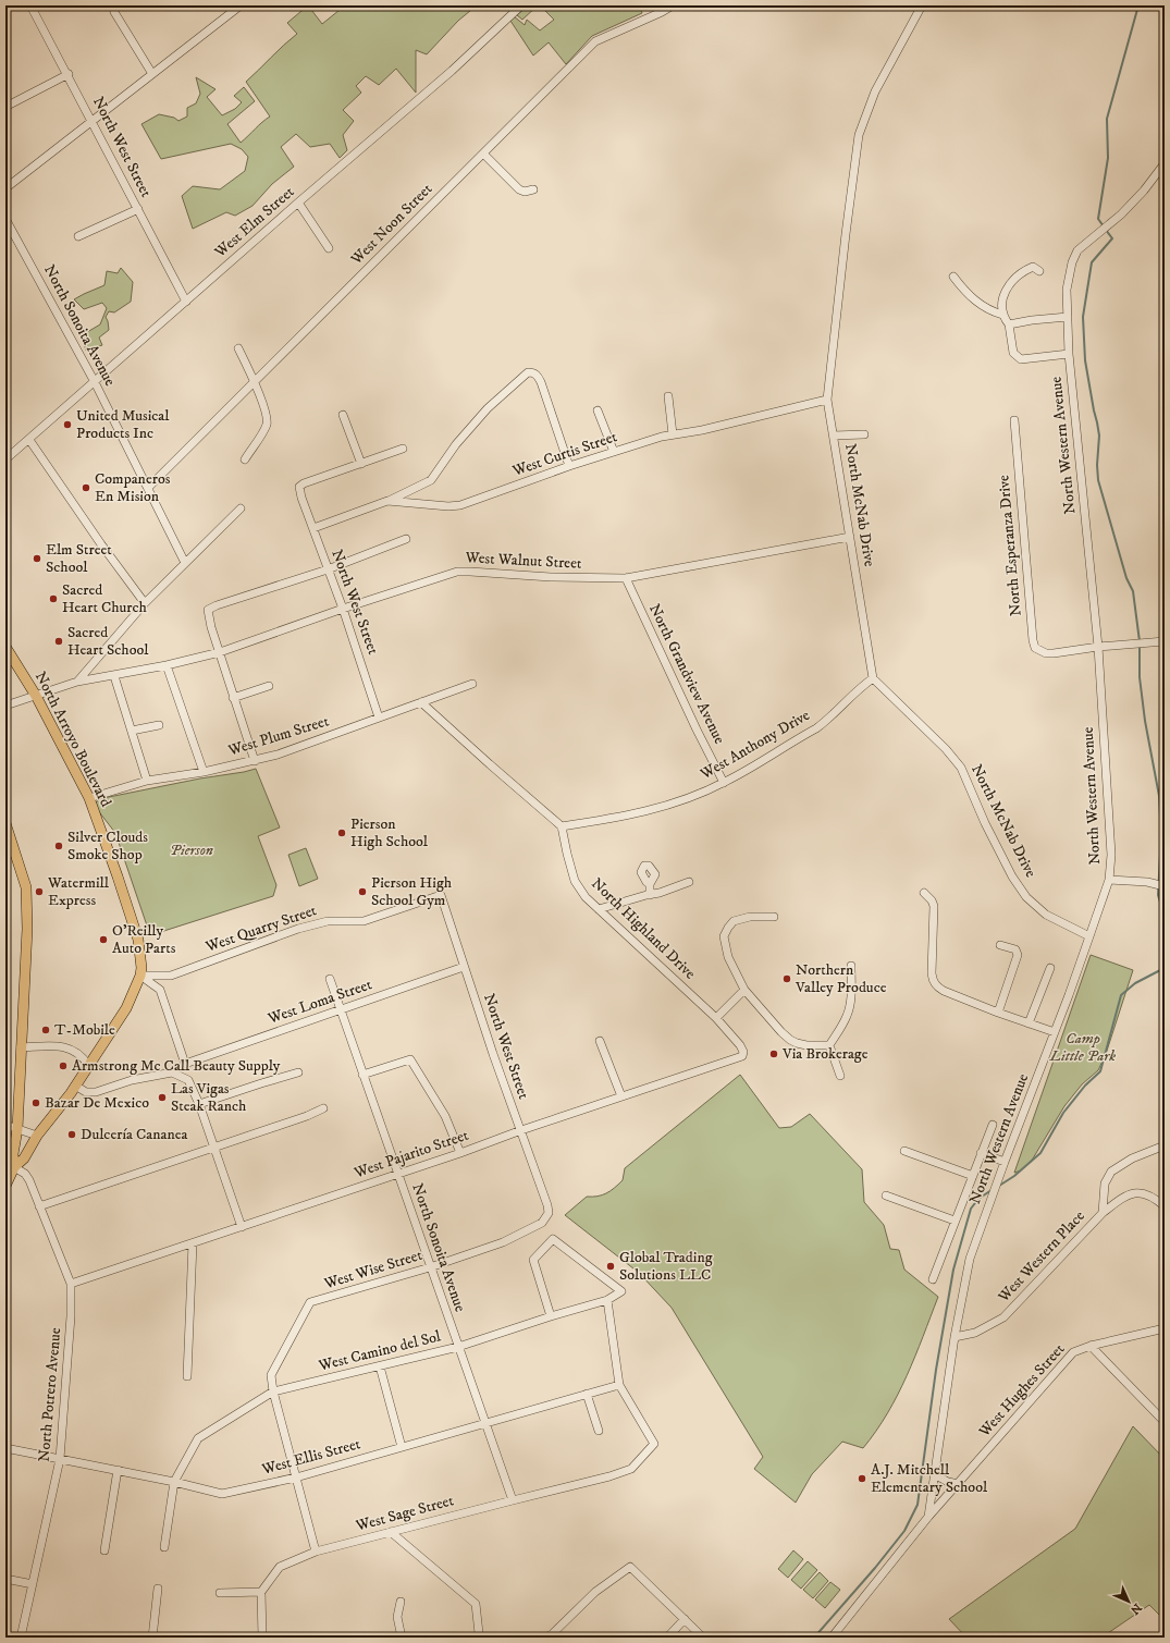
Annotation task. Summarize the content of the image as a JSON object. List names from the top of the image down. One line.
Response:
{"streets":{"main road":["North Arroyo Boulevard"],"street":["North West Street","West Elm Street","West Noon Street","North Sonoita Avenue","North Western Avenue","West Curtis Street","North McNab Drive","North Esperanza Drive","West Walnut Street","North Grandview Avenue","West Plum Street","West Anthony Drive","West Quarry Street","North Highland Drive","West Loma Street","West Pajarito Street","West Western Place","West Wise Street","West Camino del Sol","West Hughes Street","North Potrero Avenue","West Ellis Street","West Sage Street"]},"crossings":[["North West Street","West Elm Street"],["North West Street","West Curtis Street"],["North West Street","West Walnut Street"],["North West Street","West Plum Street"],["North West Street","West Quarry Street"],["North West Street","West Loma Street"],["North West Street","West Pajarito Street"],["North West Street","West Wise Street"],["West Elm Street","North Sonoita Avenue"],["West Noon Street","North Sonoita Avenue"],["North Sonoita Avenue","West Loma Street"],["North Sonoita Avenue","West Pajarito Street"],["North Sonoita Avenue","West Wise Street"],["North Sonoita Avenue","West Camino del Sol"],["North Sonoita Avenue","West Ellis Street"],["North Sonoita Avenue","West Sage Street"],["North Western Avenue","North McNab Drive"],["North Western Avenue","North Esperanza Drive"],["North Western Avenue","West Western Place"],["North Western Avenue","West Hughes Street"],["West Curtis Street","North McNab Drive"],["North McNab Drive","West Walnut Street"],["North McNab Drive","West Anthony Drive"],["West Walnut Street","North Grandview Avenue"],["West Walnut Street","North Arroyo Boulevard"],["North Grandview Avenue","West Anthony Drive"],["West Plum Street","North Arroyo Boulevard"],["North Arroyo Boulevard","West Quarry Street"],["North Arroyo Boulevard","West Loma Street"],["North Arroyo Boulevard","North Potrero Avenue"],["West Anthony Drive","North Highland Drive"],["West Quarry Street","West Loma Street"],["North Highland Drive","West Pajarito Street"],["West Pajarito Street","North Potrero Avenue"],["West Wise Street","West Camino del Sol"],["West Wise Street","West Ellis Street"],["West Wise Street","West Sage Street"],["West Camino del Sol","West Ellis Street"],["North Potrero Avenue","West Ellis Street"],["West Ellis Street","West Sage Street"]],"parks":["Pierson","Camp Little Park"],"places":["United Musical Products Inc","Companeros En Mision","Elm Street School","Sacred Heart Church","Sacred Heart School","Pierson High School","Silver Clouds Smoke Shop","Watermill Express","Pierson High School Gym","O'Reilly Auto Parts","Northern Valley Produce","T-Mobile","Via Brokerage","Armstrong Mc Call Beauty Supply","Las Vigas Steak Ranch","Bazar De Mexico","Dulcería Cananea","Global Trading Solutions LLC","A.J. Mitchell Elementary School"],"north":"bottom right"}
